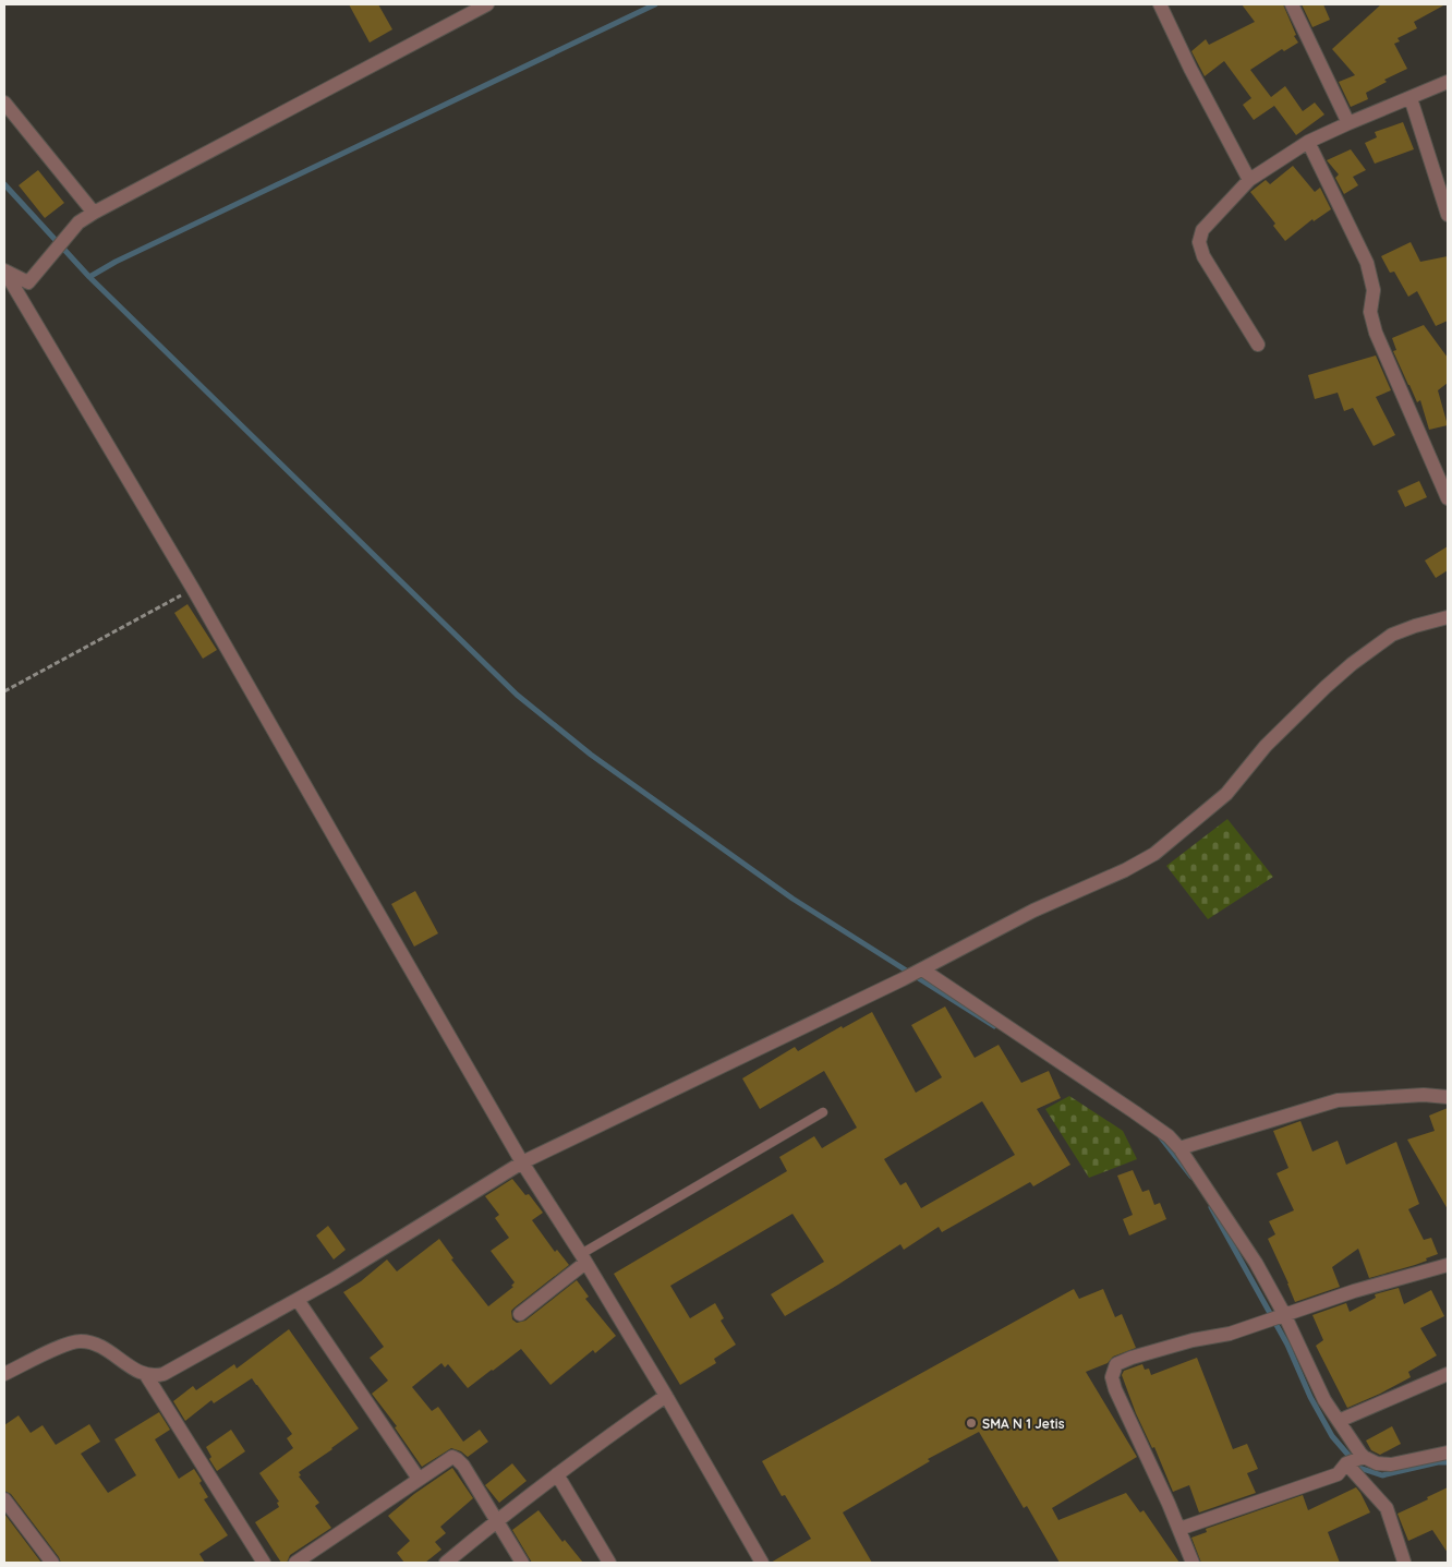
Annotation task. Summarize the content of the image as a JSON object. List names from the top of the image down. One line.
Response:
{"places":["SMA N 1 Jetis"]}
